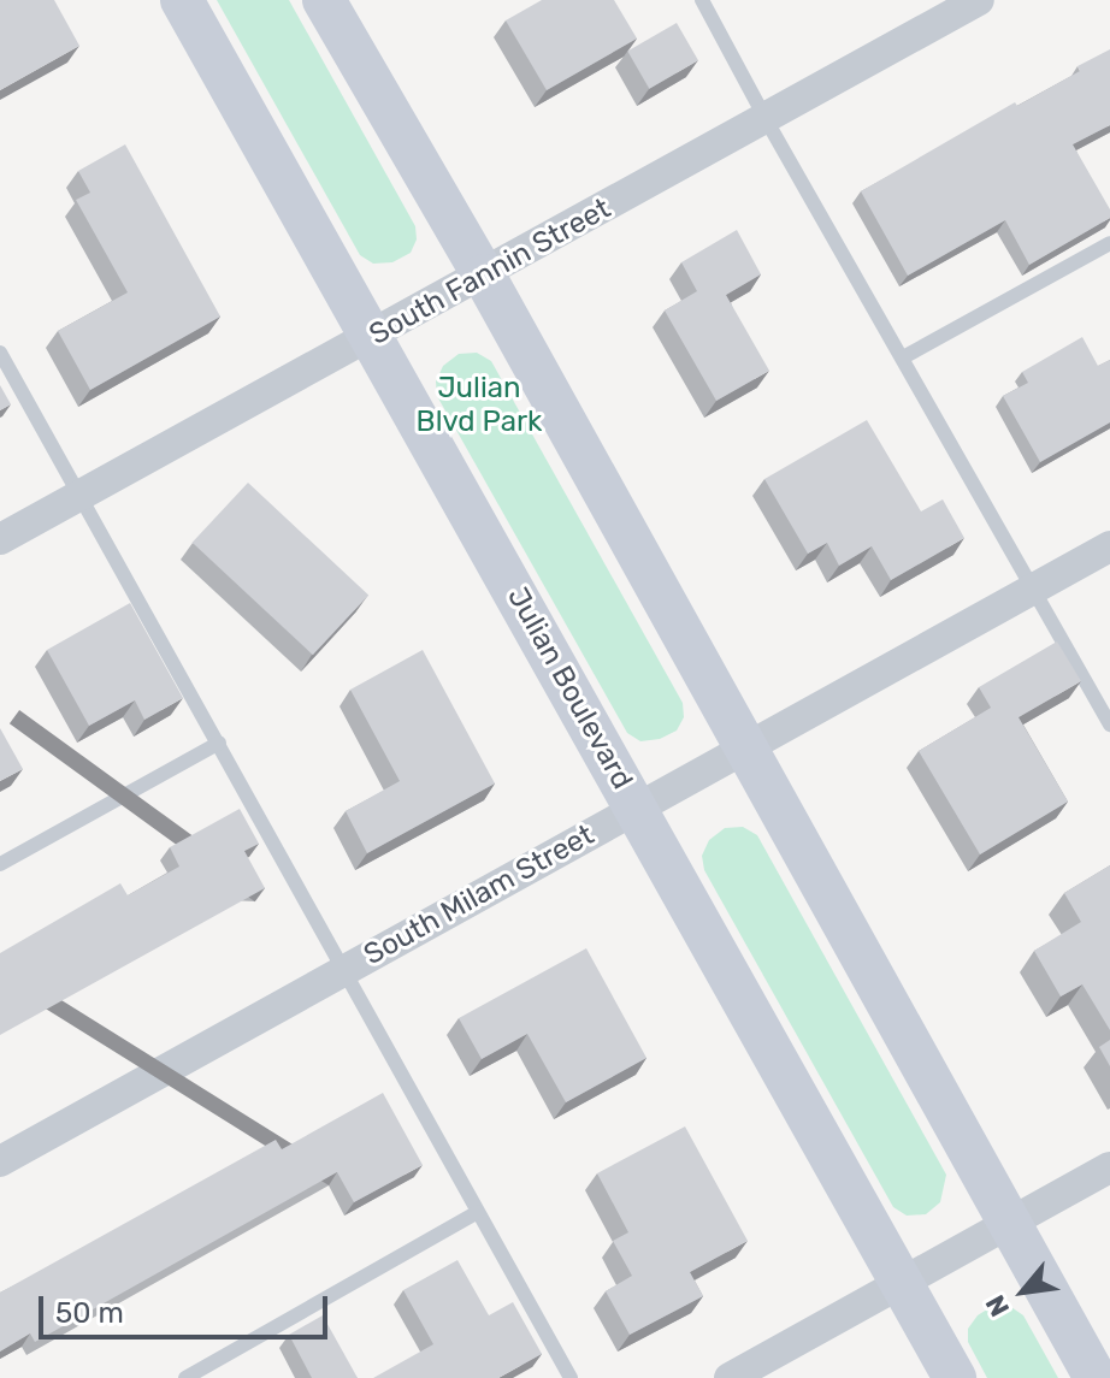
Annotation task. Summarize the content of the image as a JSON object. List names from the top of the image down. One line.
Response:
{"streets":{"street":["South Fannin Street","Julian Boulevard","South Milam Street"]},"crossings":[["South Fannin Street","Julian Boulevard"],["Julian Boulevard","South Milam Street"]],"parks":["Julian Blvd Park"],"scale_bar":"50 m","north":"bottom left"}
